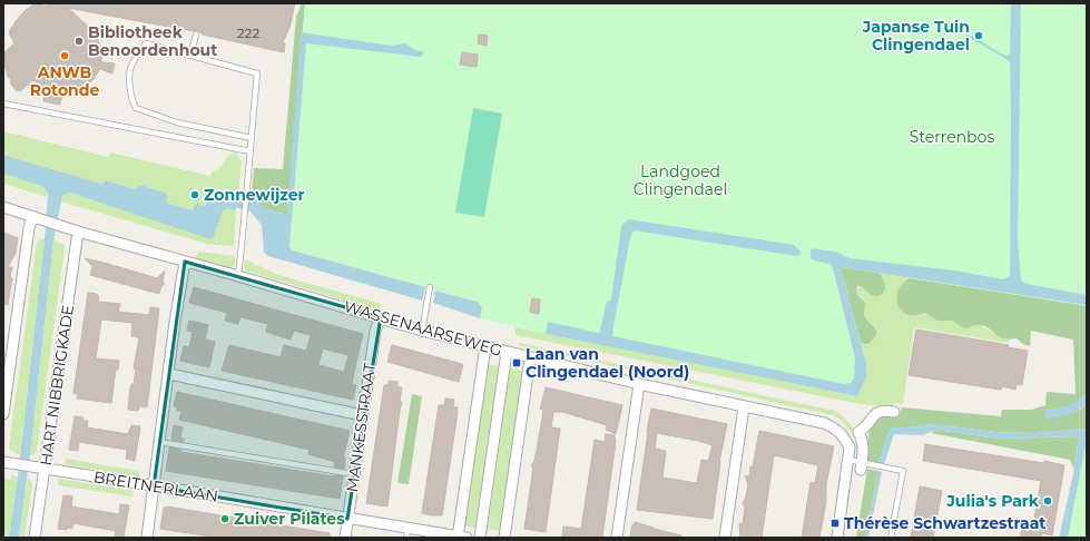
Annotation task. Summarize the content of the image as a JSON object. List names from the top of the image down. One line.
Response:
{"streets":{"street":["WASSENAARSEWEG","HART NIBBRIGKADE","MANKESSTRAAT","BREITNERLAAN"]},"crossings":[["WASSENAARSEWEG","HART NIBBRIGKADE"],["WASSENAARSEWEG","MANKESSTRAAT"],["HART NIBBRIGKADE","BREITNERLAAN"],["MANKESSTRAAT","BREITNERLAAN"]],"parks":["Sterrenbos","Landgoed Clingendael"],"places":{"other":["Japanse Tuin Clingendael","Bibliotheek Benoordenhout","ANWB Rotonde","Zonnewijzer","Julia's Park","Zuiver Pilates"],"transit":["Laan van Clingendael (Noord)","Thérèse Schwartzestraat"]},"house_numbers":["222"]}
